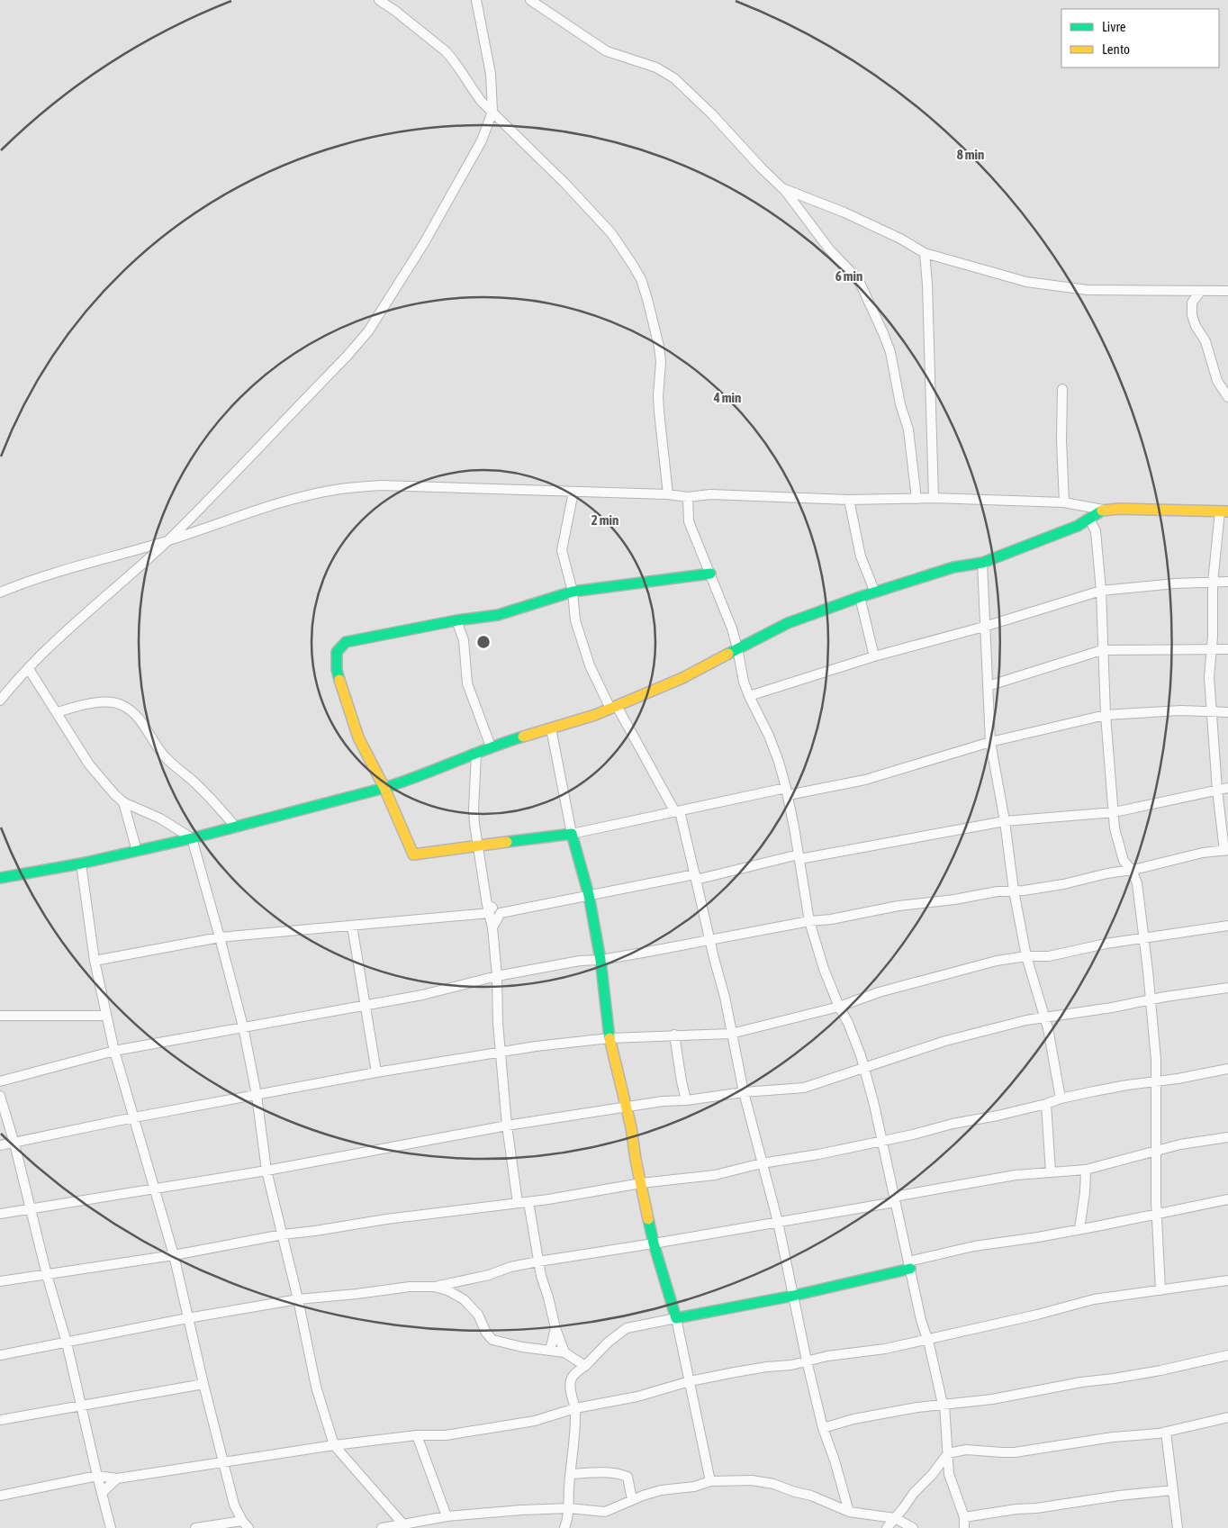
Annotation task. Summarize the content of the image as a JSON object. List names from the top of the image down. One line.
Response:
{"legend":["Livre","Lento"],"rings":["8 min","6 min","4 min","2 min"]}
